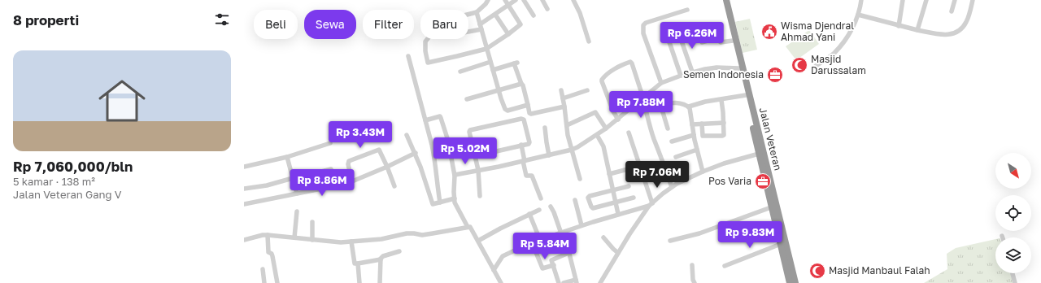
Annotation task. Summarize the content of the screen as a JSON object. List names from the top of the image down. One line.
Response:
{"streets":{"highway":["Jalan Veteran"]},"places":{"public building":["Wisma Djendral Ahmad Yani"],"mosque":["Masjid Darussalam","Masjid Manbaul Falah"],"office":["Semen Indonesia","Pos Varia"]},"north":"bottom right","page":{"heading":"8 properti","chip":["Beli","Sewa","Filter","Baru"],"price":["Rp 6.26M","Rp 7.88M","Rp 3.43M","Rp 5.02M","Rp 7.06M","Rp 8.86M","Rp 9.83M","Rp 5.84M"],"list":[{"name":"Rp 7,060,000/bln","note":"5 kamar · 138 m² · Jalan Veteran Gang V"}]}}
